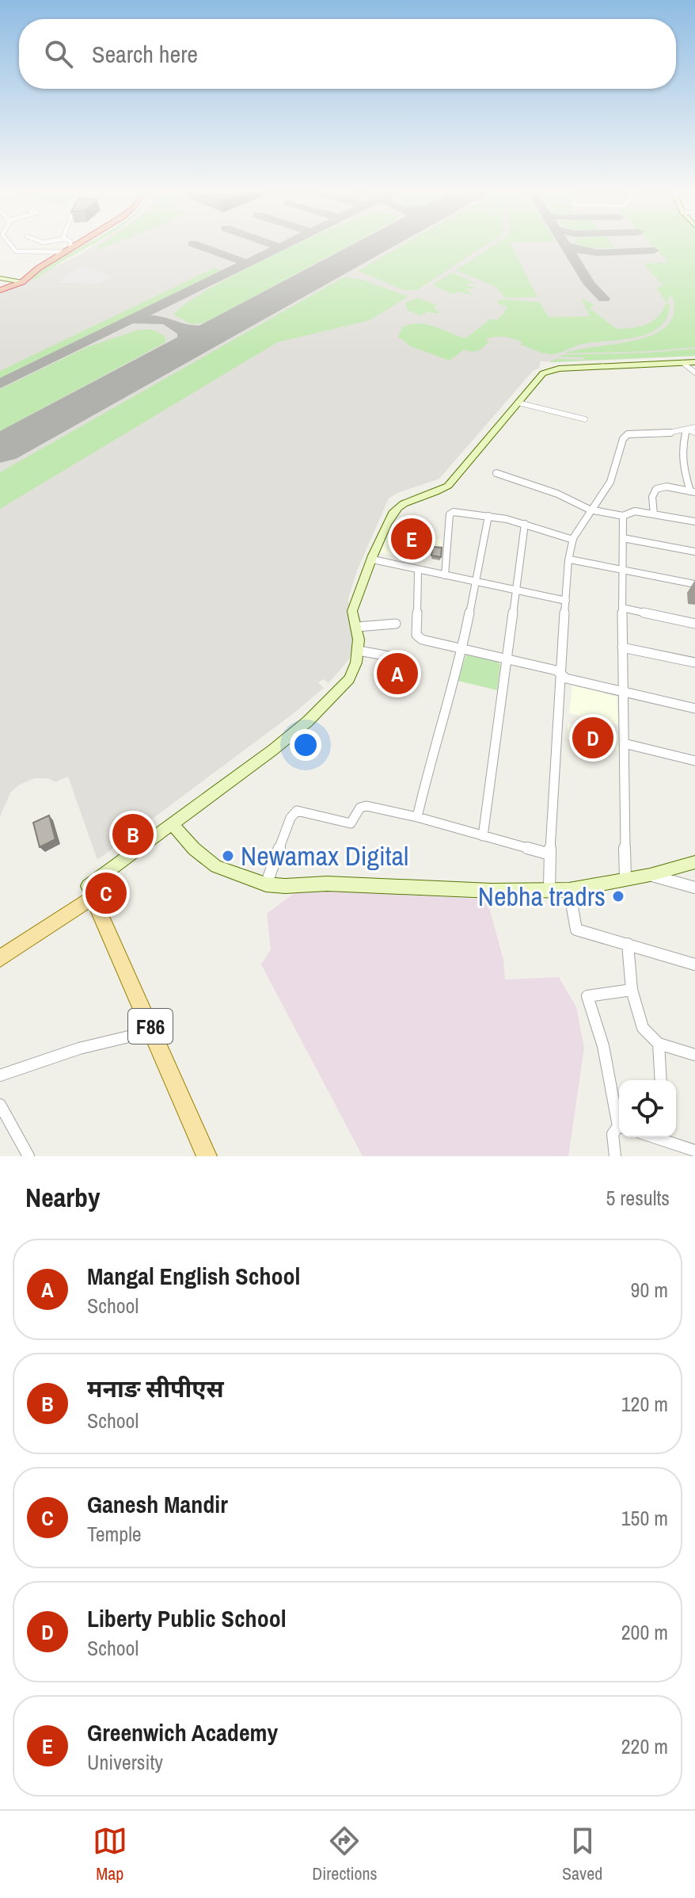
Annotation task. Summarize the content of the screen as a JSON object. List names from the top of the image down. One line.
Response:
{"streets":{"main road":["F86"]},"places":["Newamax Digital","Nebha tradrs"],"page":{"search":"Search here","pins":["E","A","D","B","C"],"heading":["Nearby","5 results"],"list":[{"mark":"A","name":"Mangal English School","note":"School","value":"90 m"},{"mark":"B","name":"मनाङ सीपीएस","note":"School","value":"120 m"},{"mark":"C","name":"Ganesh Mandir","note":"Temple","value":"150 m"},{"mark":"D","name":"Liberty Public School","note":"School","value":"200 m"},{"mark":"E","name":"Greenwich Academy","note":"University","value":"220 m"}],"nav":["Map","Directions","Saved"]}}
